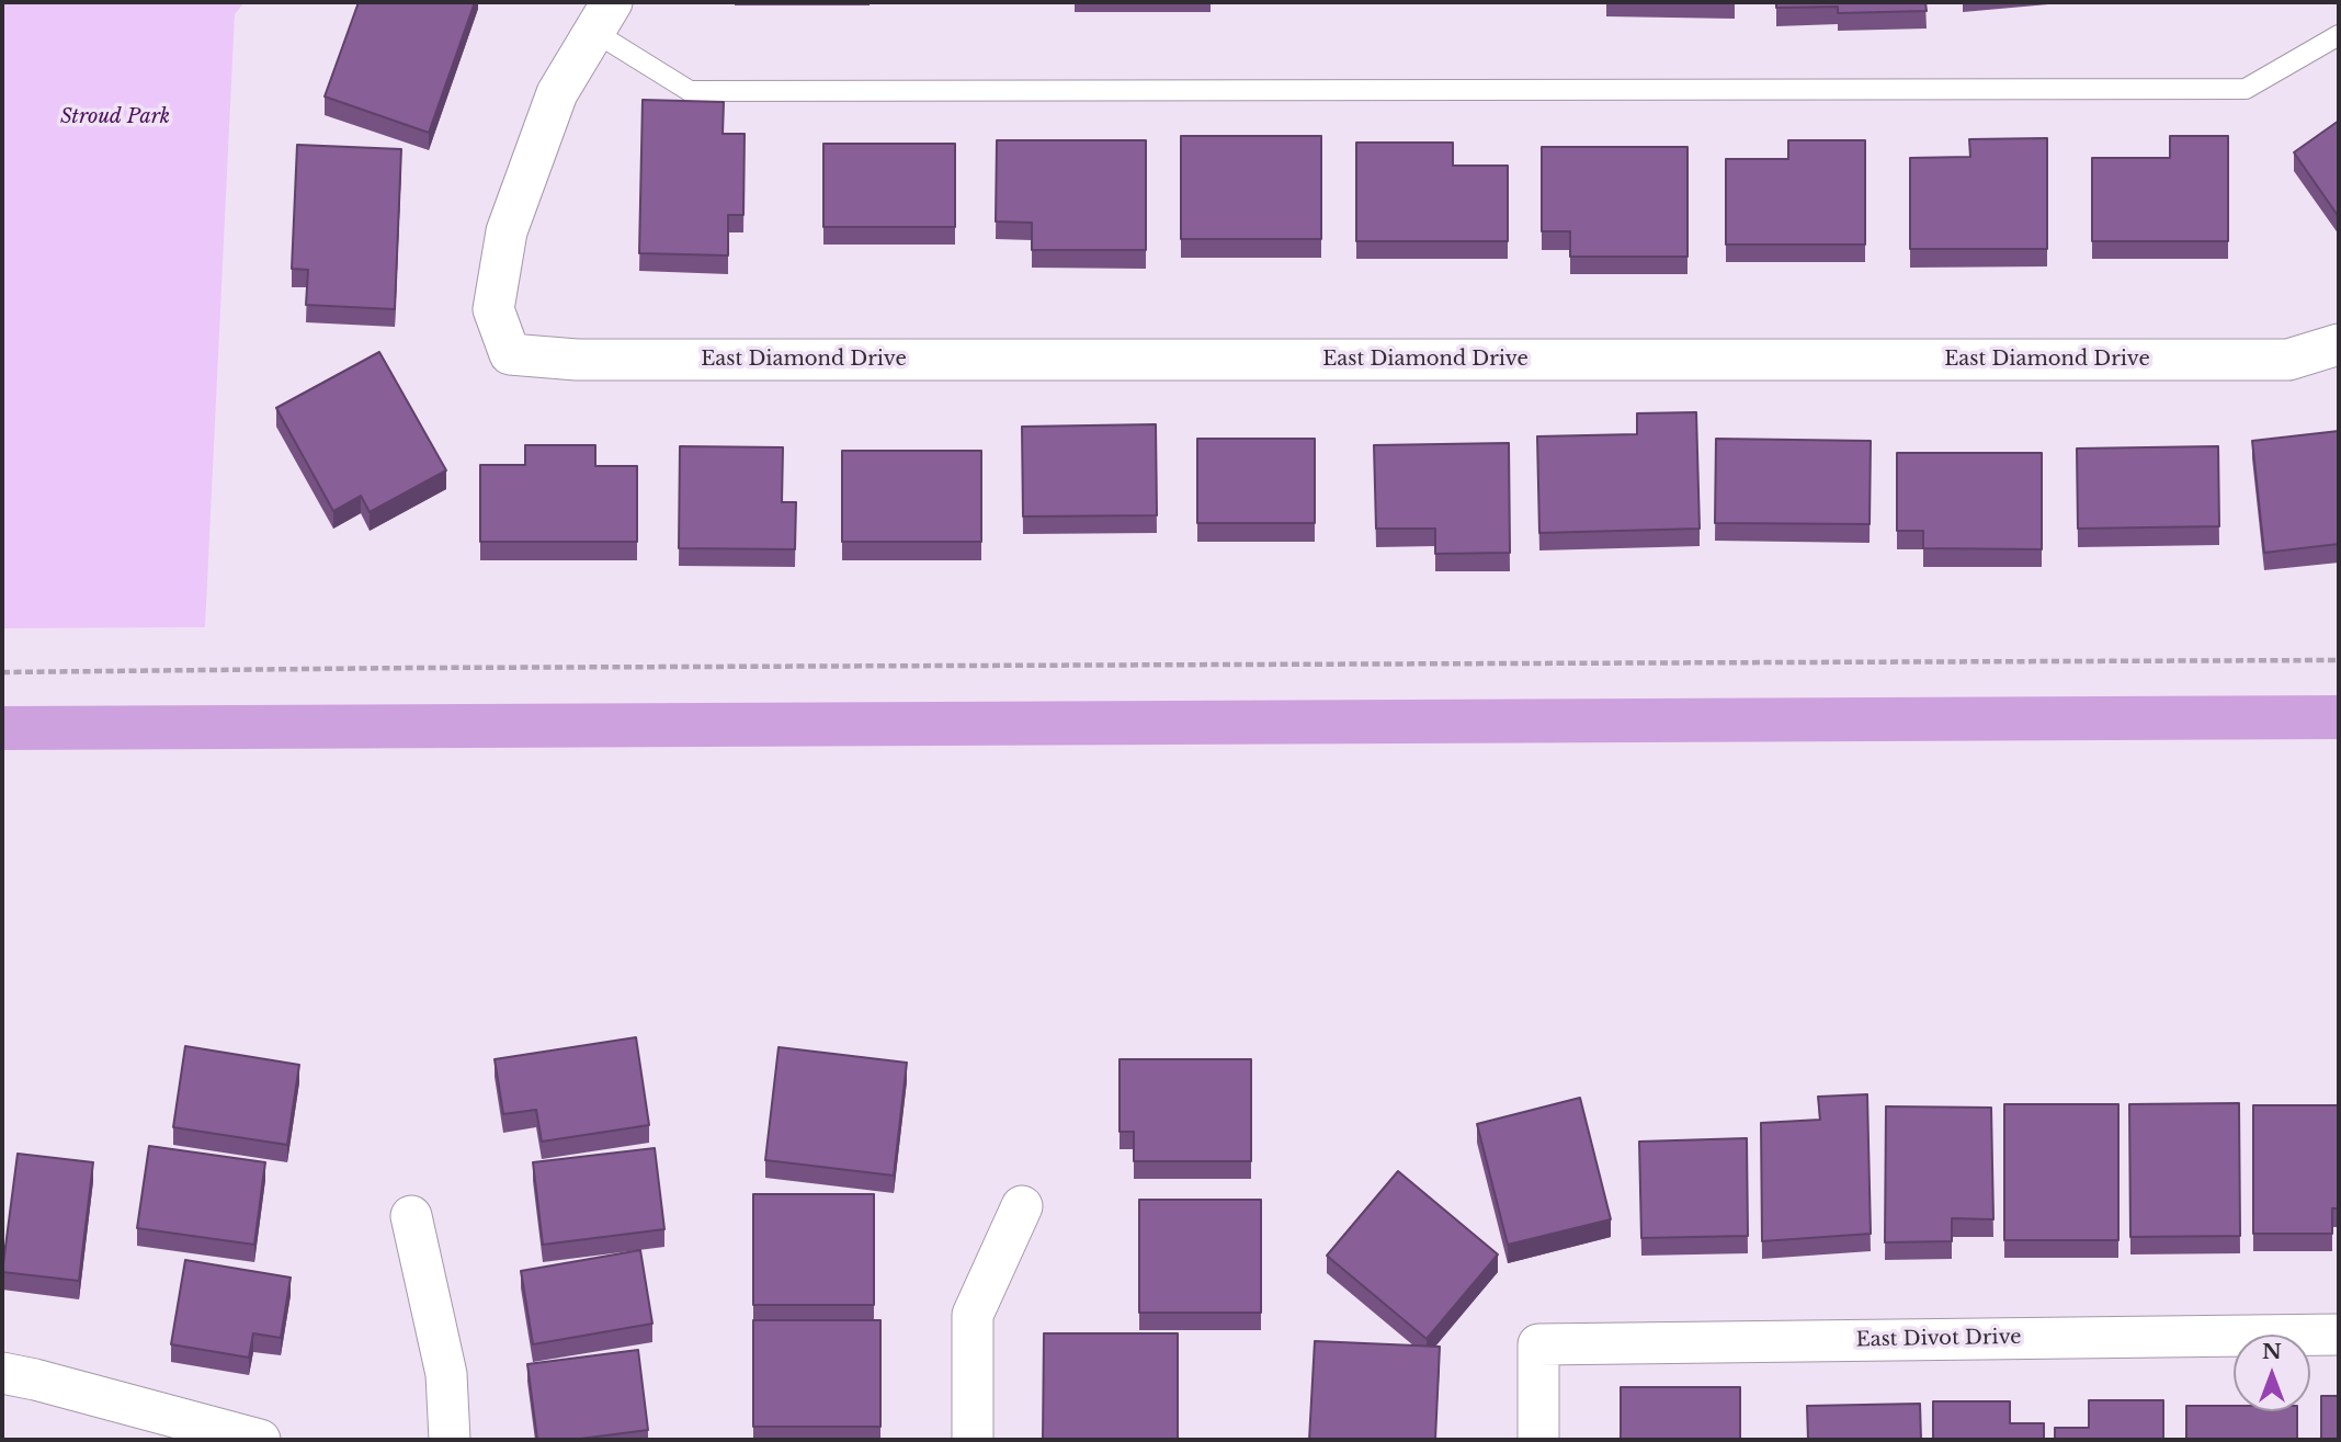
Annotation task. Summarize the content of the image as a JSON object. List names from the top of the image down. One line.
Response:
{"streets":{"street":["East Diamond Drive","East Divot Drive"]},"parks":["Stroud Park"],"north":"top"}
